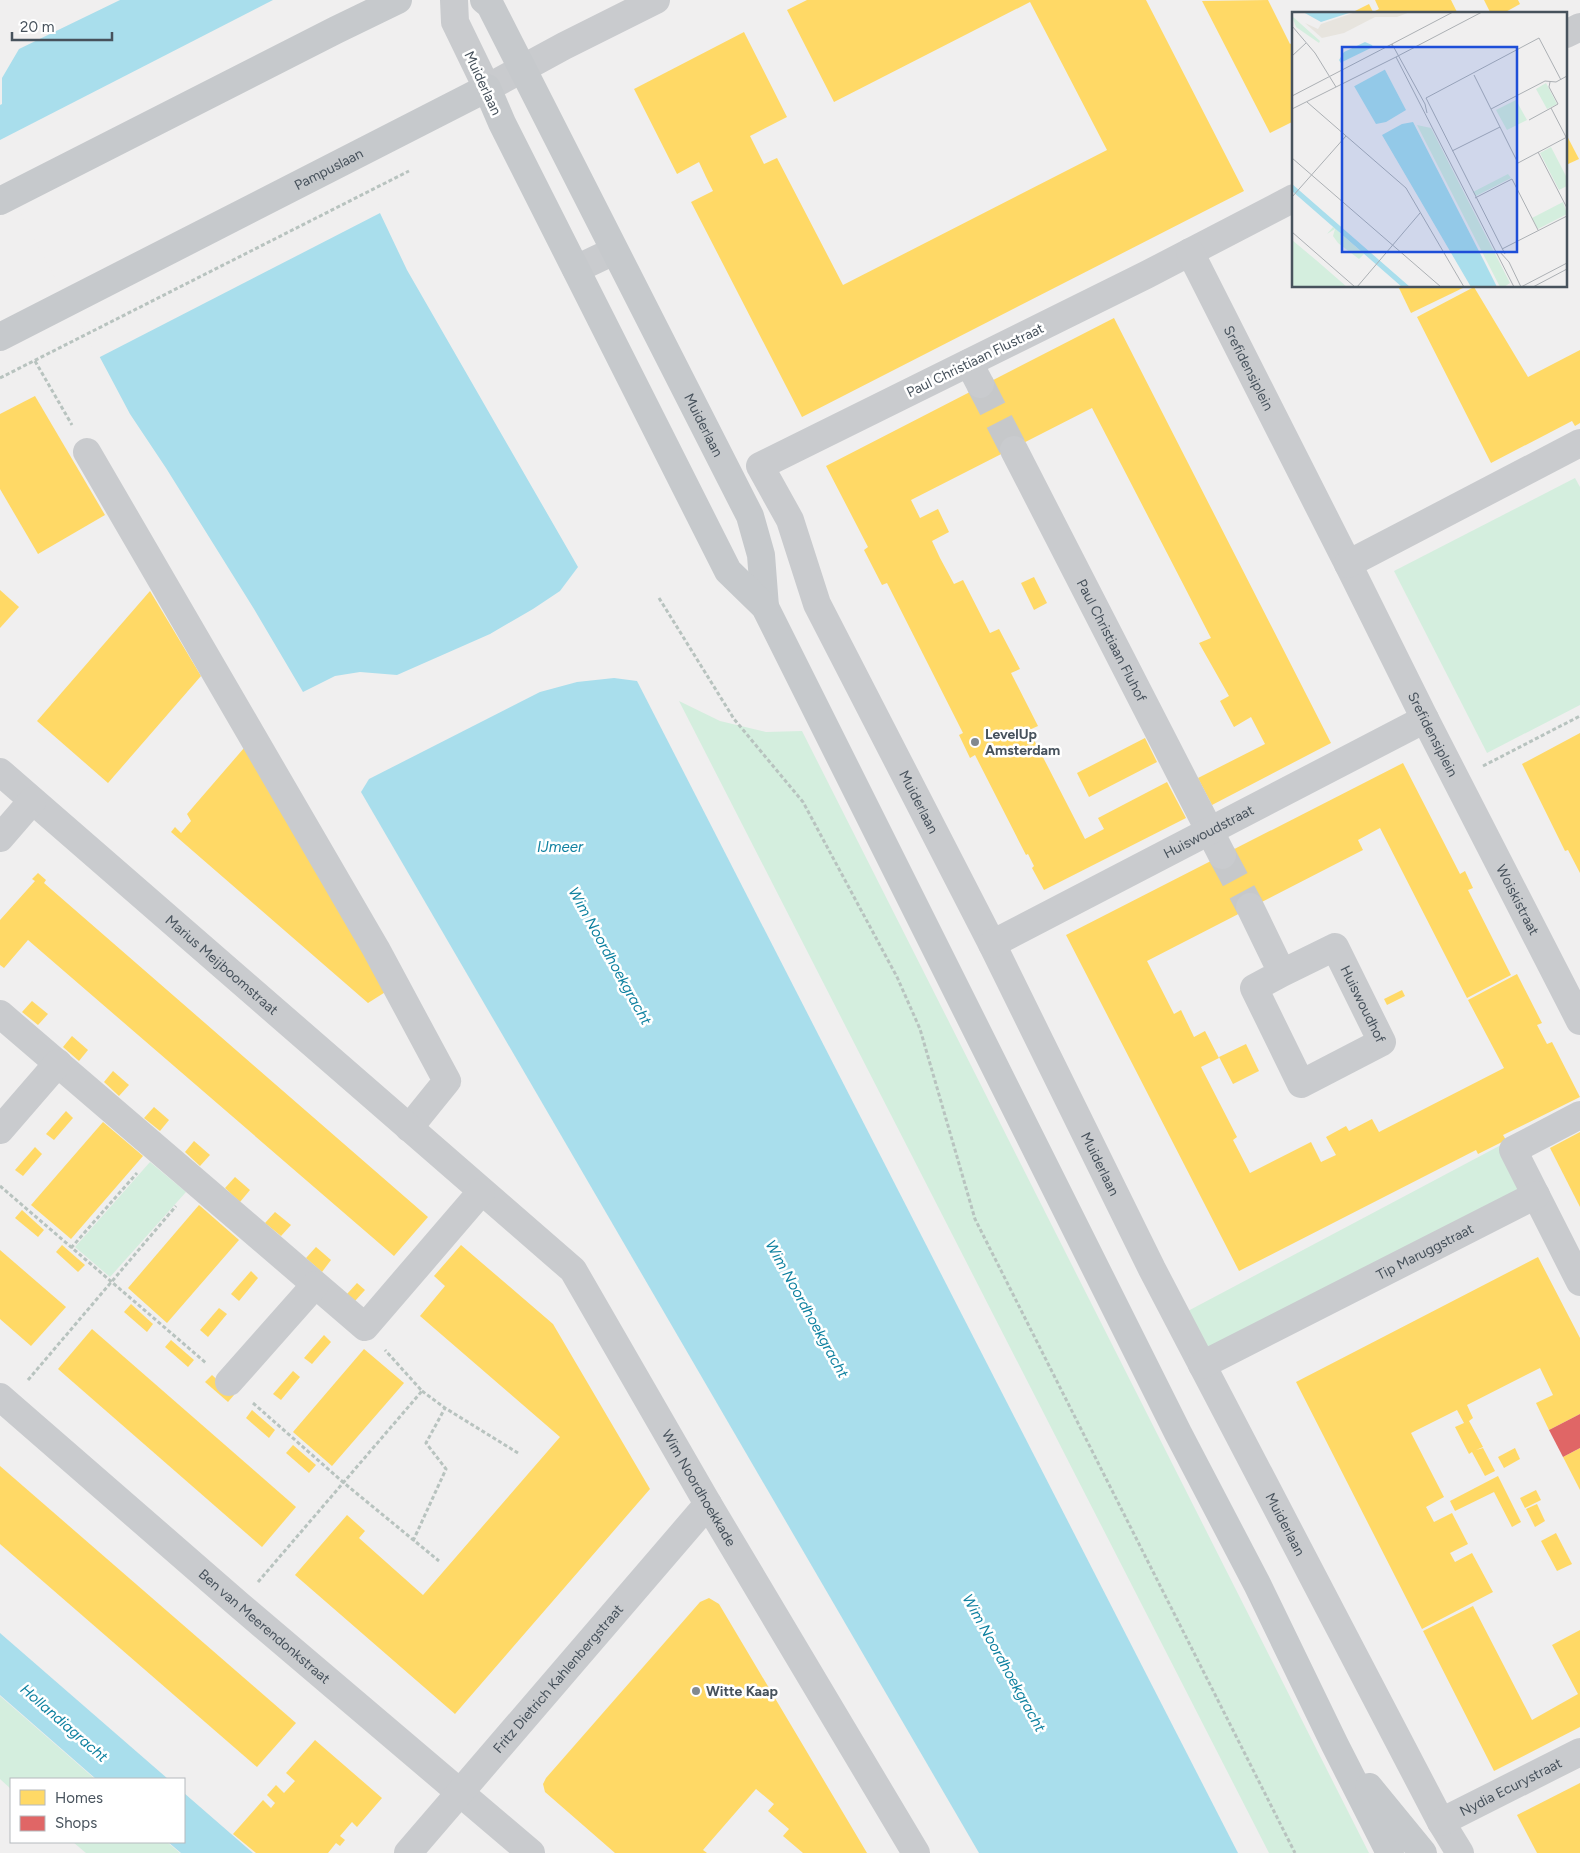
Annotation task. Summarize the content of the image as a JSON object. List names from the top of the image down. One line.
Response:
{"streets":{"main road":["Muiderlaan","Pampuslaan"],"street":["Paul Christiaan Flustraat","Srefidensiplein","Paul Christiaan Fluhof","Huiswoudstraat","Woiskistraat","Marius Meijboomstraat","Huiswoudhof","Tip Maruggstraat","Wim Noordhoekkade","Ben van Meerendonkstraat","Fritz Dietrich Kahlenbergstraat","Nydia Ecurystraat"]},"crossings":[["Muiderlaan","Pampuslaan"],["Muiderlaan","Paul Christiaan Flustraat"],["Muiderlaan","Huiswoudstraat"],["Muiderlaan","Tip Maruggstraat"],["Muiderlaan","Nydia Ecurystraat"],["Paul Christiaan Flustraat","Srefidensiplein"],["Srefidensiplein","Huiswoudstraat"],["Srefidensiplein","Woiskistraat"],["Paul Christiaan Fluhof","Huiswoudstraat"],["Marius Meijboomstraat","Wim Noordhoekkade"],["Wim Noordhoekkade","Fritz Dietrich Kahlenbergstraat"],["Ben van Meerendonkstraat","Fritz Dietrich Kahlenbergstraat"]],"water":["IJmeer","Wim Noordhoekgracht","Hollandiagracht"],"places":["LevelUp Amsterdam","Witte Kaap"],"legend":["Homes","Shops"],"scale_bar":"20 m"}
